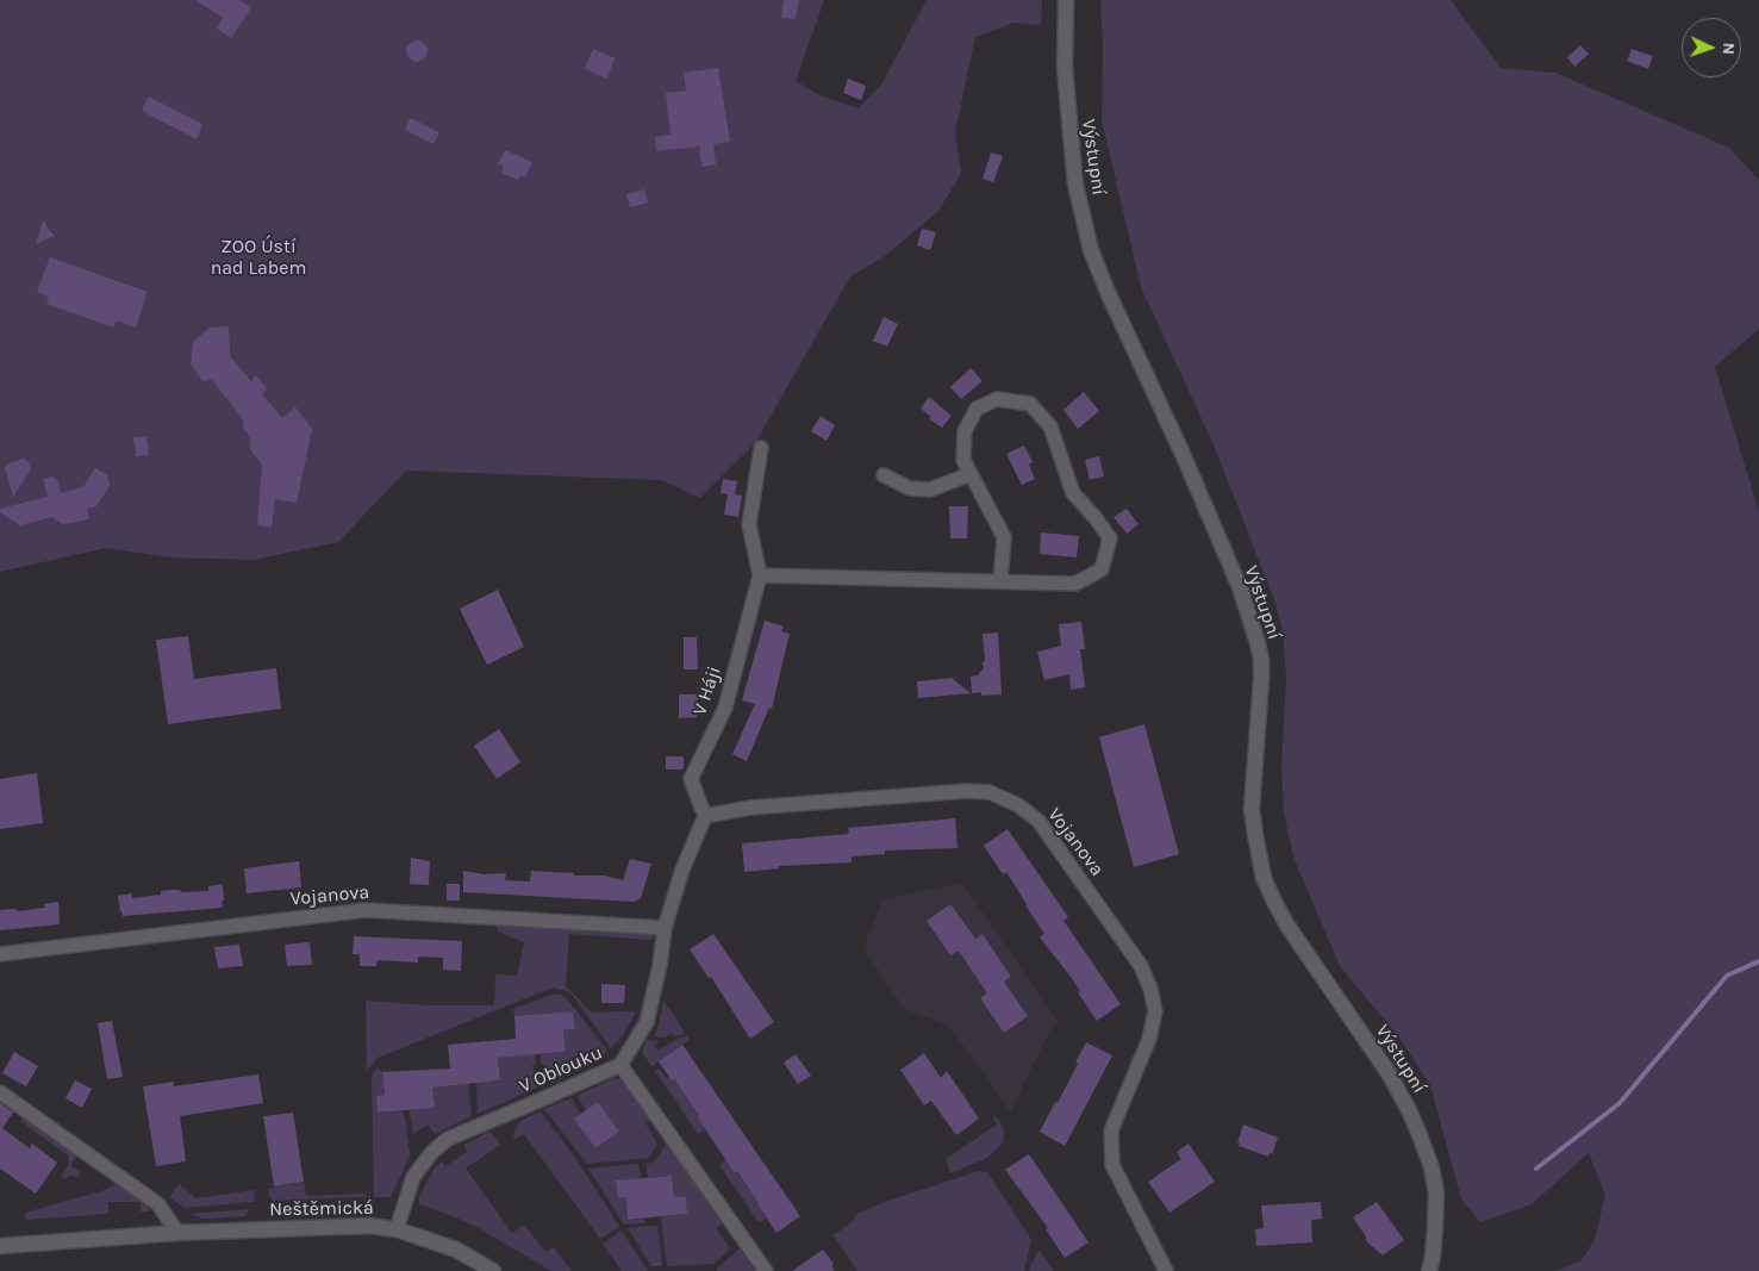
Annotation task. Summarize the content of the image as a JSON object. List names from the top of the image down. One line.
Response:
{"streets":{"street":["Výstupní","V Háji","Vojanova","V Oblouku","Neštěmická"]},"crossings":[["V Háji","Vojanova"],["V Oblouku","Neštěmická"]],"parks":["ZOO Ústí nad Labem"],"north":"right"}
